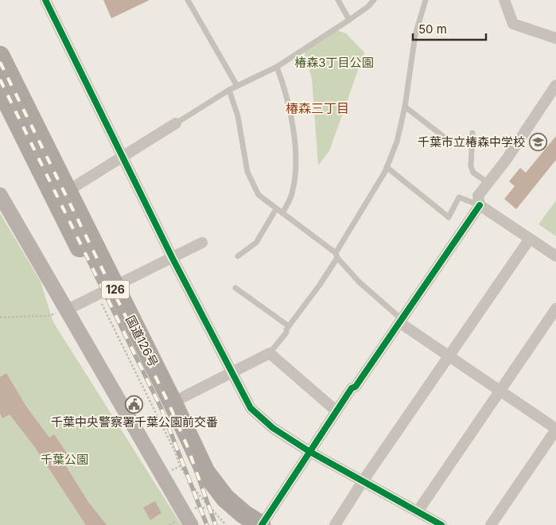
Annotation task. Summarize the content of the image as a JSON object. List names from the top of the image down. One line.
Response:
{"streets":{"highway":["126","国道126号"]},"districts":["椿森三丁目"],"parks":["椿森3丁目公園","千葉公園"],"places":{"school or university":["千葉市立椿森中学校"],"public building":["千葉中央警察署千葉公園前交番"]},"scale_bar":"50 m"}
